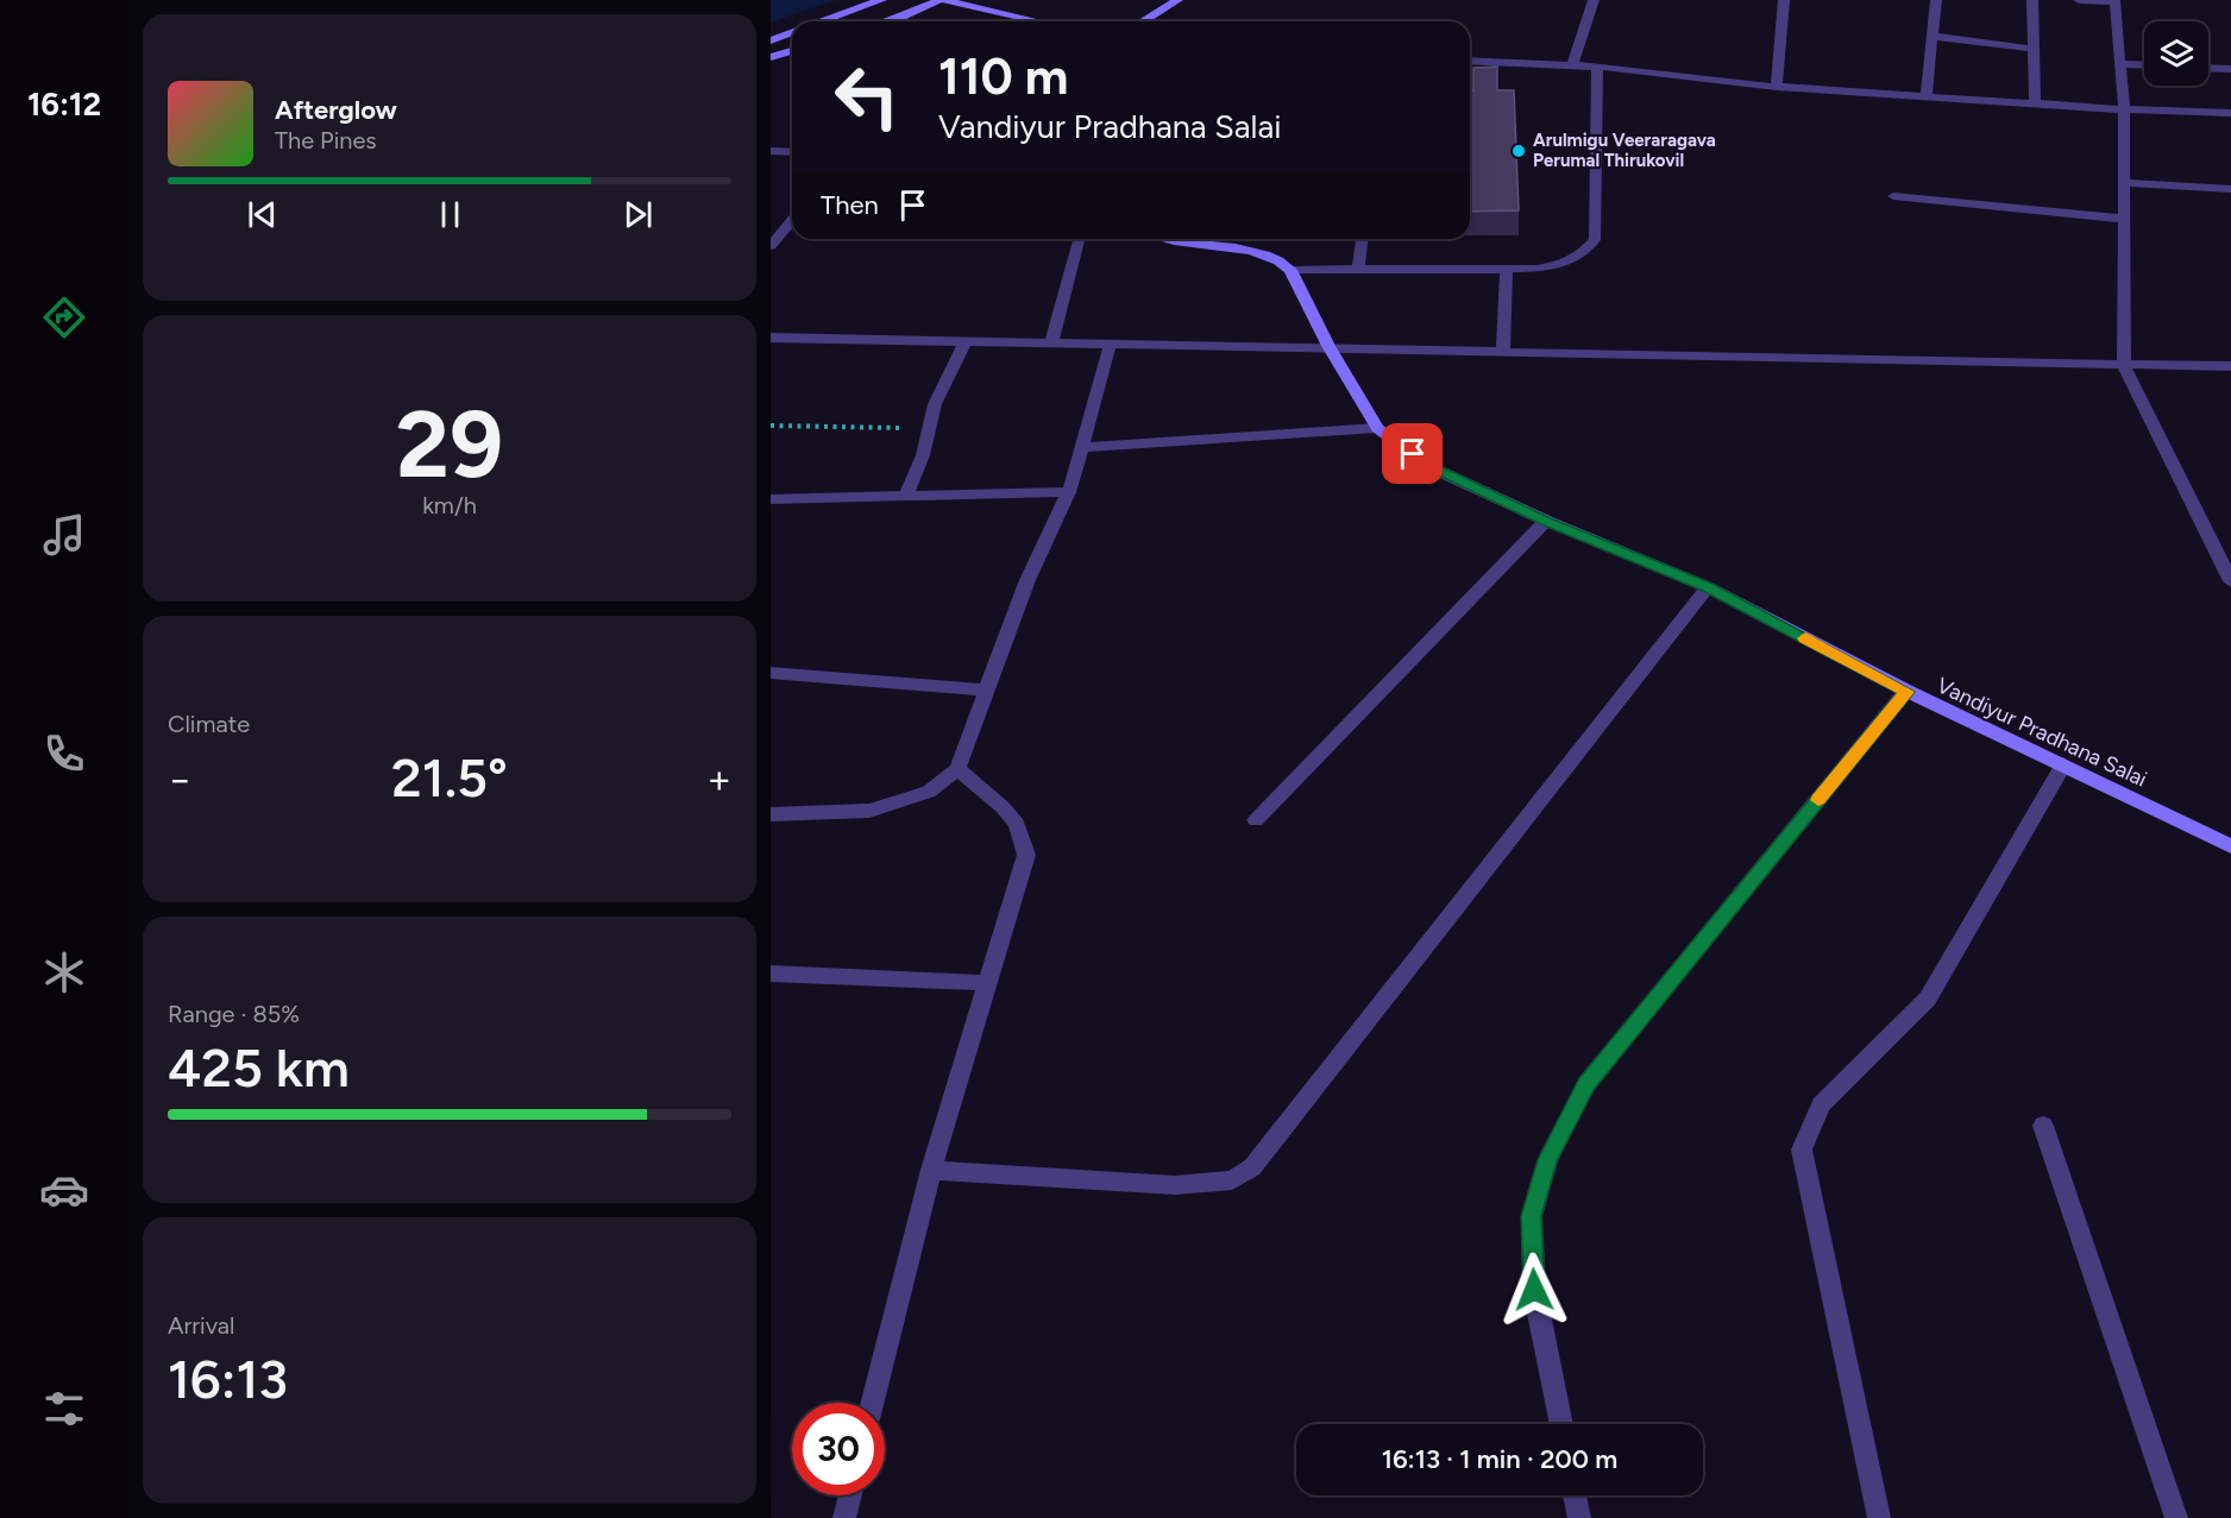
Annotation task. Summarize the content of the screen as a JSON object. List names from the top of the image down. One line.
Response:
{"streets":{"street":["Vandiyur Pradhana Salai"]},"places":["Arulmigu Veeraragava Perumal Thirukovil"],"page":{"tabs":"16:12","turn":["110 m","Vandiyur Pradhana Salai"],"song":["Afterglow","The Pines"],"then":"Then","tile":[["29","km/h"],"Climate",["Range · 85%","425 km"],["Arrival","16:13"]],"heat":["−","21.5°","+"],"limit":"30","trip":"16:13 · 1 min · 200 m"}}
